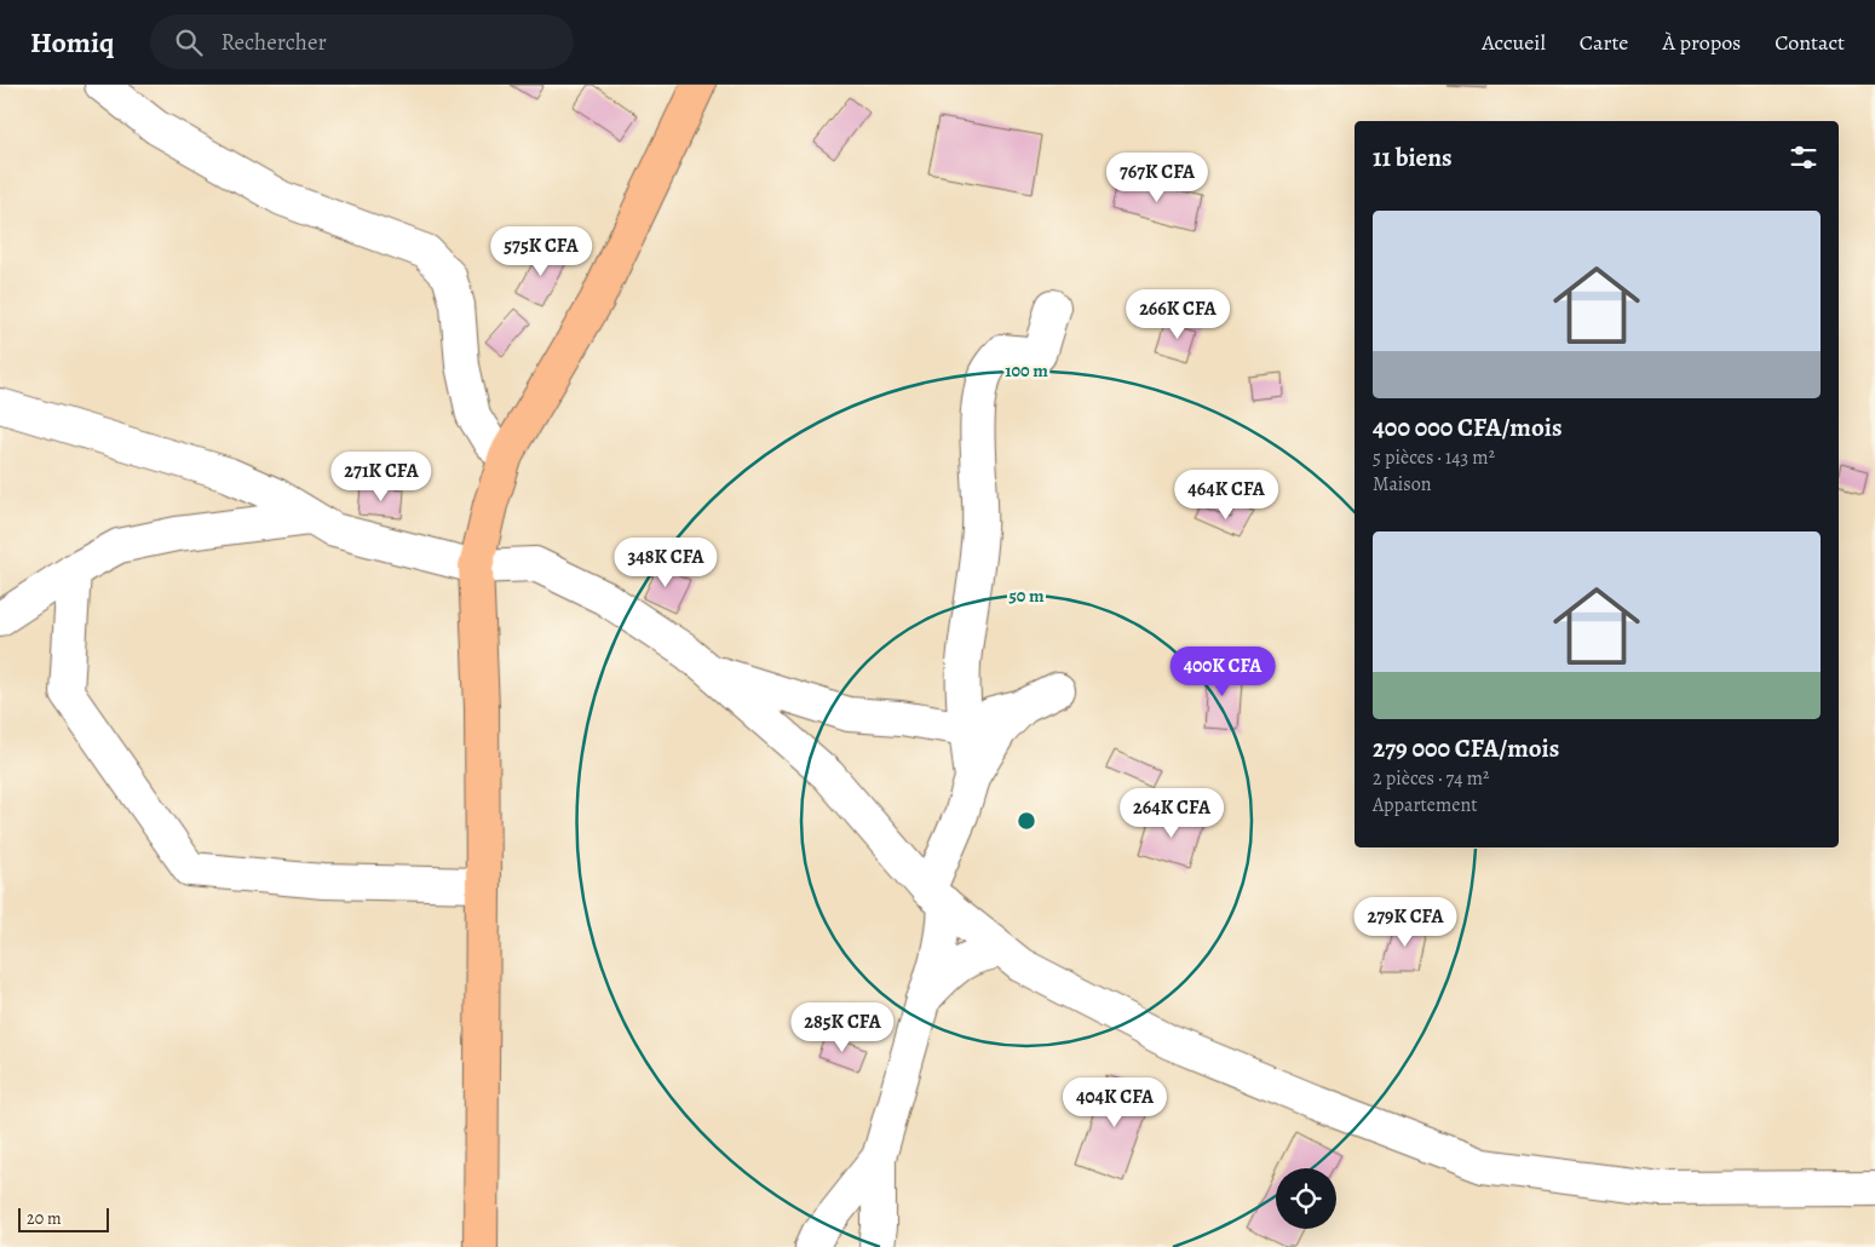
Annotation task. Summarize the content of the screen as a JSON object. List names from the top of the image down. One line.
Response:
{"scale_bar":"20 m","page":{"header":"Homiq","search":"Rechercher","nav":["Accueil","Carte","À propos","Contact"],"heading":"11 biens","price":["767K CFA","575K CFA","266K CFA","271K CFA","464K CFA","348K CFA","400K CFA","264K CFA","279K CFA","285K CFA","404K CFA"],"list":[{"name":"400 000 CFA/mois","note":"5 pièces · 143 m² · Maison"},{"name":"279 000 CFA/mois","note":"2 pièces · 74 m² · Appartement"}],"scale":"20 m"},"rings":["100 m","50 m"]}
